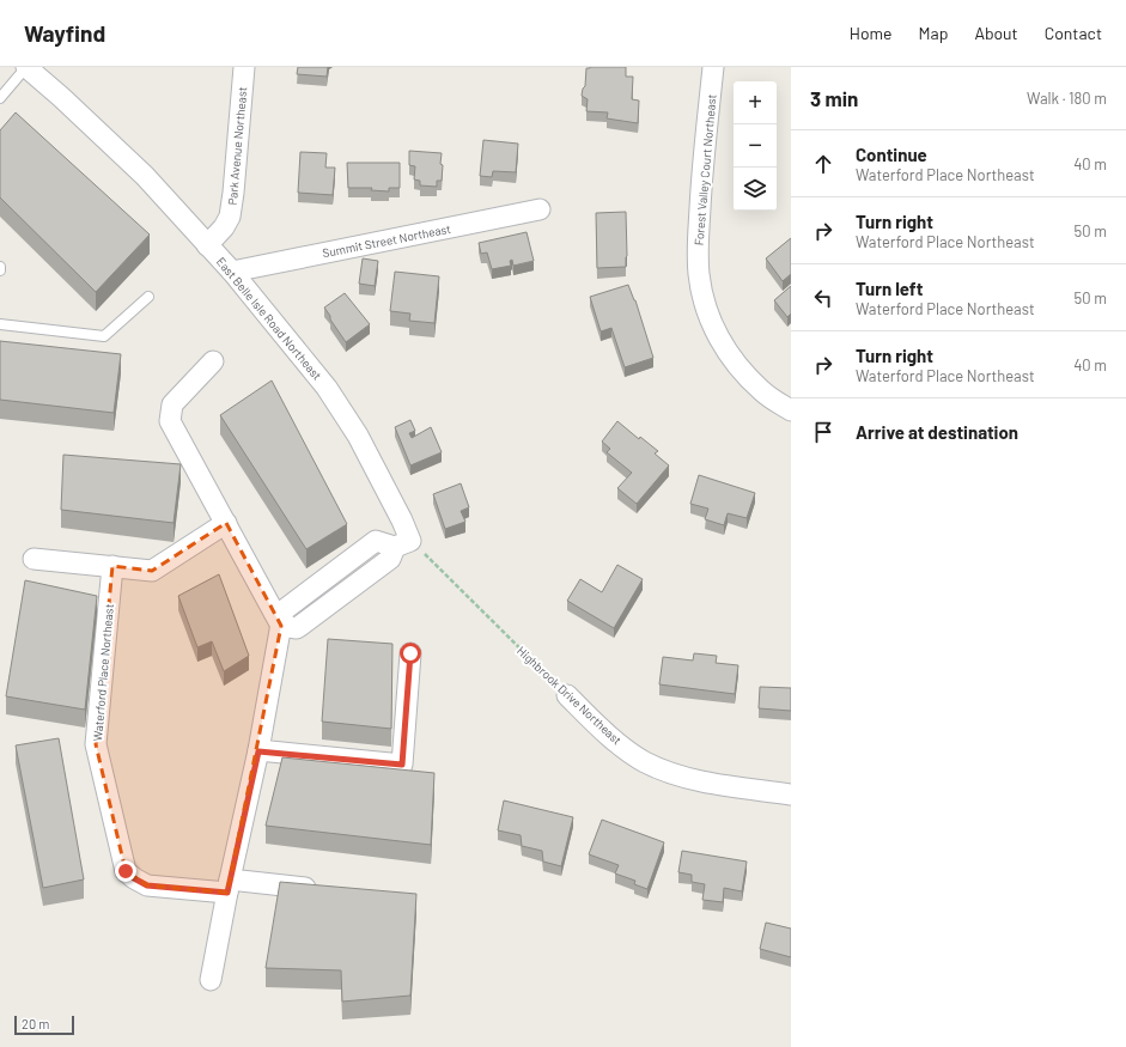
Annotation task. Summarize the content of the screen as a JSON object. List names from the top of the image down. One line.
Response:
{"streets":{"street":["Park Avenue Northeast","Forest Valley Court Northeast","Summit Street Northeast","East Belle Isle Road Northeast","Waterford Place Northeast","Highbrook Drive Northeast"]},"crossings":[["Park Avenue Northeast","East Belle Isle Road Northeast"],["Summit Street Northeast","East Belle Isle Road Northeast"],["East Belle Isle Road Northeast","Highbrook Drive Northeast"]],"scale_bar":"20 m","page":{"header":"Wayfind","nav":["Home","Map","About","Contact"],"heading":["3 min","Walk · 180 m"],"map_buttons":["+","−"],"list":[["Continue","Waterford Place Northeast","40 m"],["Turn right","Waterford Place Northeast","50 m"],["Turn left","Waterford Place Northeast","50 m"],["Turn right","Waterford Place Northeast","40 m"],"Arrive at destination"],"scale":"20 m"}}
